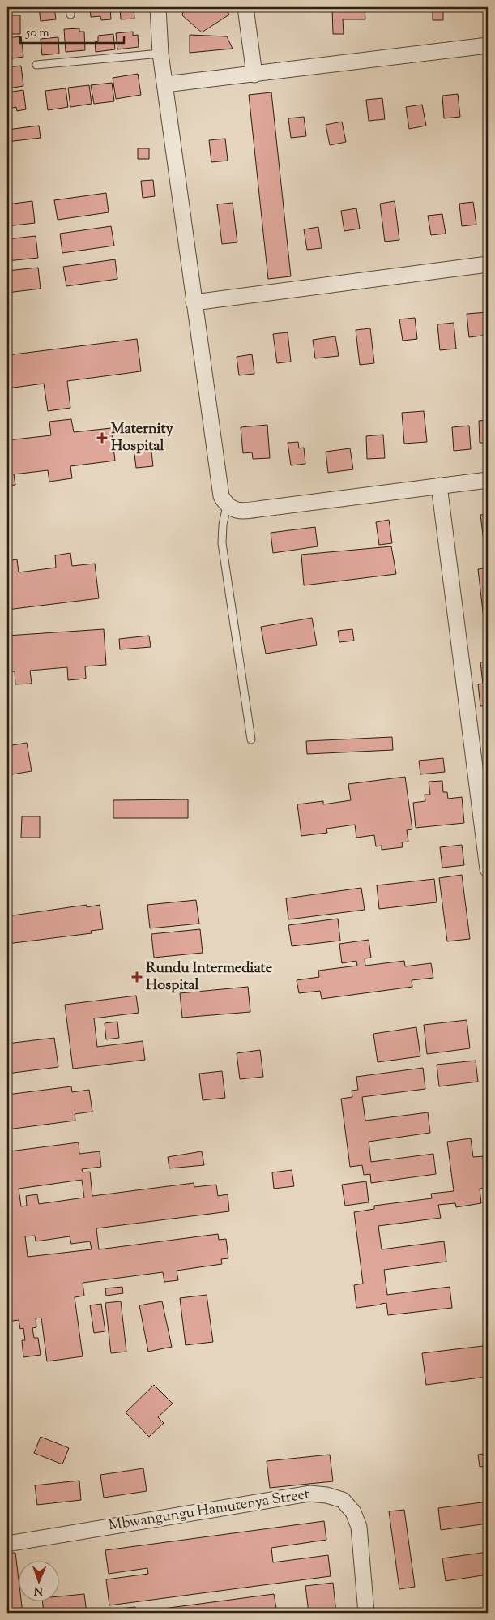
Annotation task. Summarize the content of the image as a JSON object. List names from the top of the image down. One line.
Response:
{"streets":{"street":["Mbwangungu Hamutenya Street"]},"places":{"health":["Maternity Hospital","Rundu Intermediate Hospital"]},"scale_bar":"50 m","north":"bottom"}
